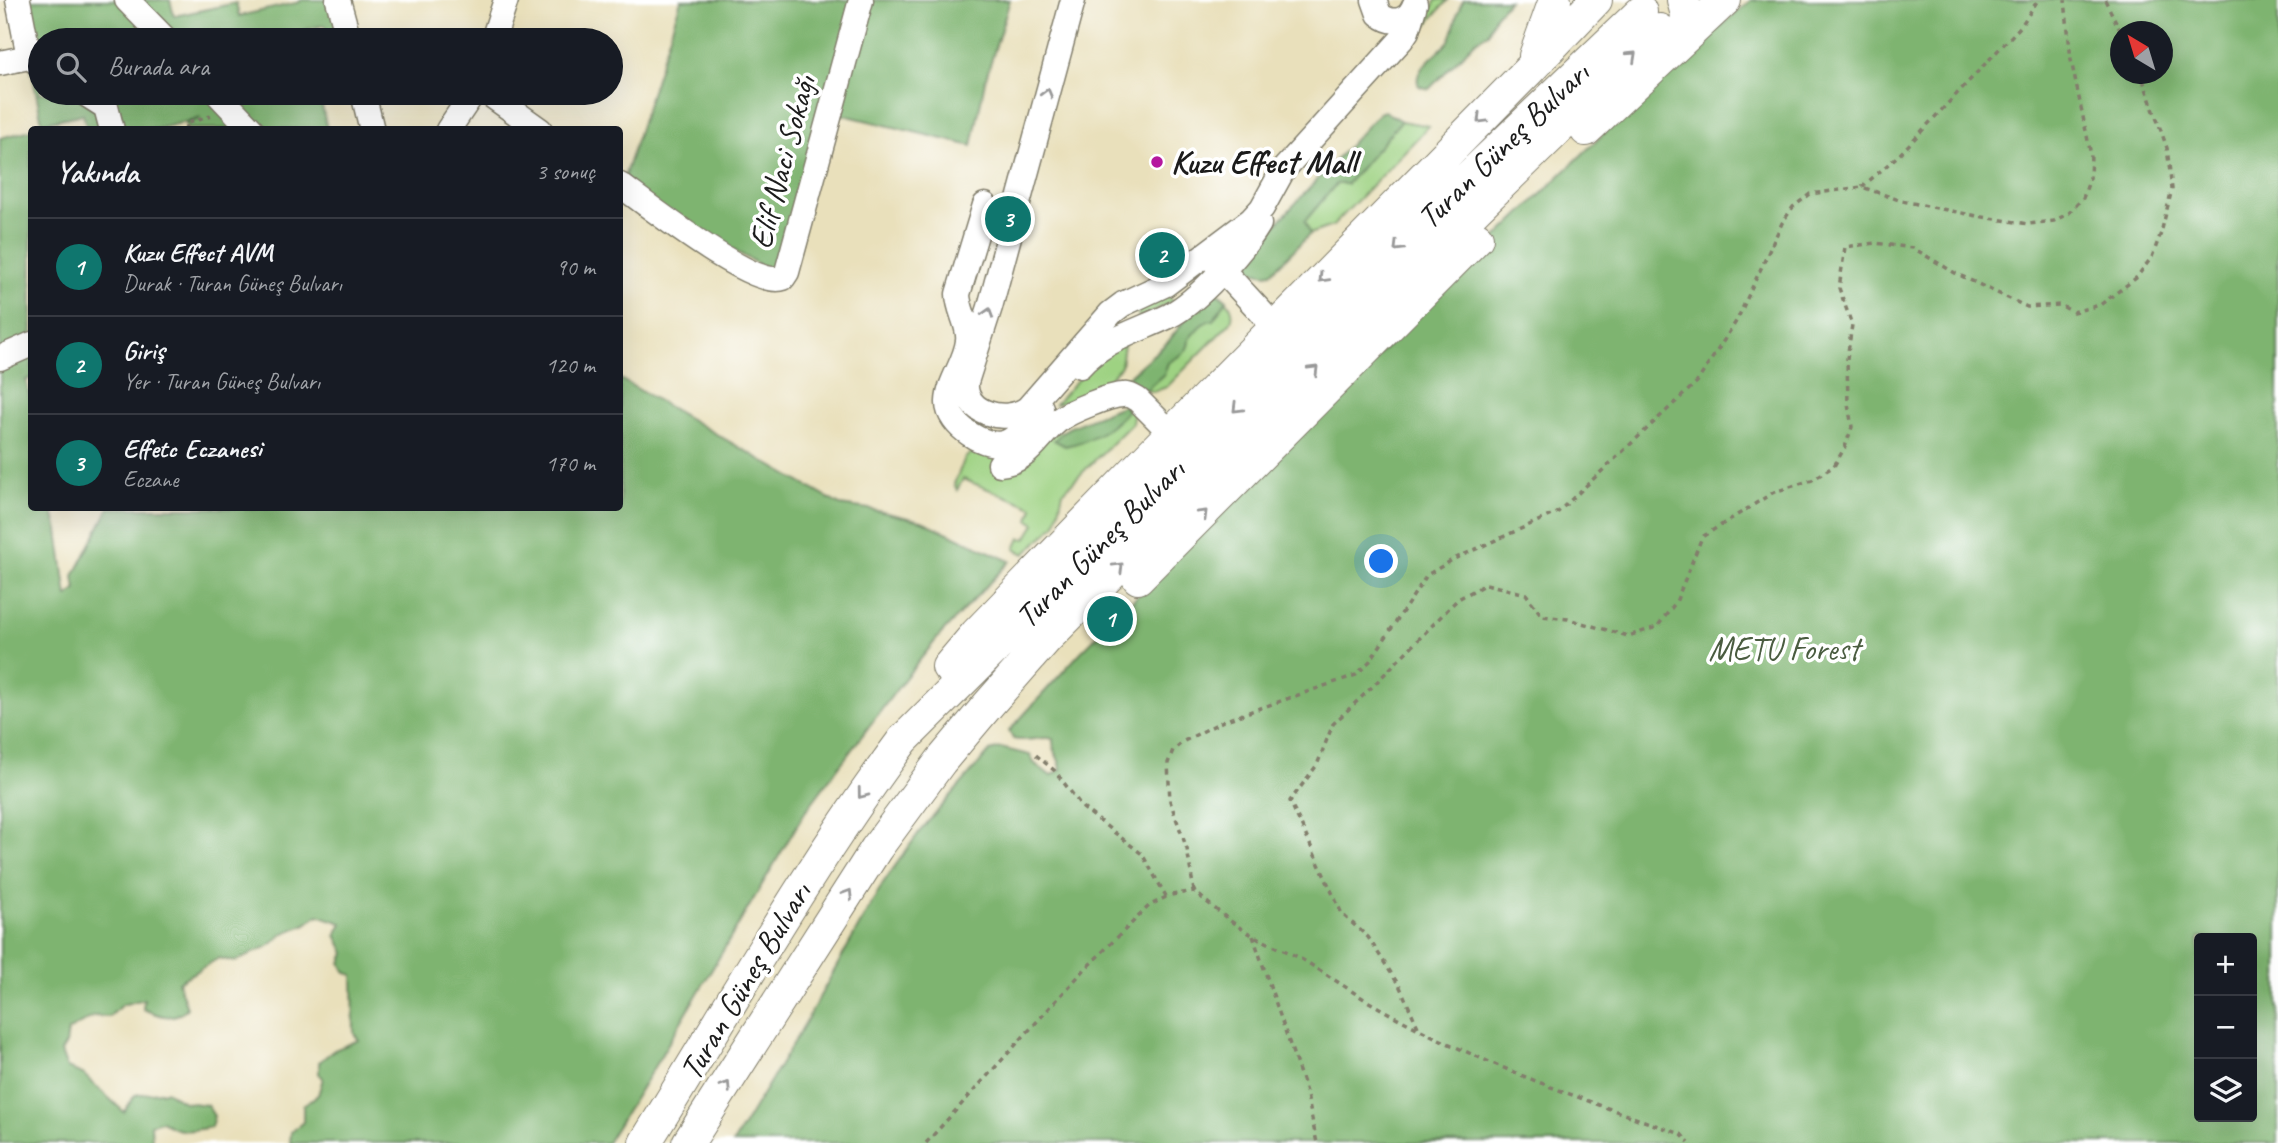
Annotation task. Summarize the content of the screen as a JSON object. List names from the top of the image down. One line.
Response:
{"streets":{"main road":["Turan Güneş Bulvarı"],"street":["Elif Naci Sokağı"]},"parks":["METU Forest"],"places":["Kuzu Effect Mall"],"north":"top left","page":{"search":"Burada ara","heading":["Yakında","3 sonuç"],"pins":["3","2","1"],"list":[{"mark":"1","name":"Kuzu Effect AVM","note":"Durak · Turan Güneş Bulvarı","value":"90 m"},{"mark":"2","name":"Giriş","note":"Yer · Turan Güneş Bulvarı","value":"120 m"},{"mark":"3","name":"Effetc Eczanesi","note":"Eczane","value":"170 m"}],"map_buttons":["+","−"]}}
